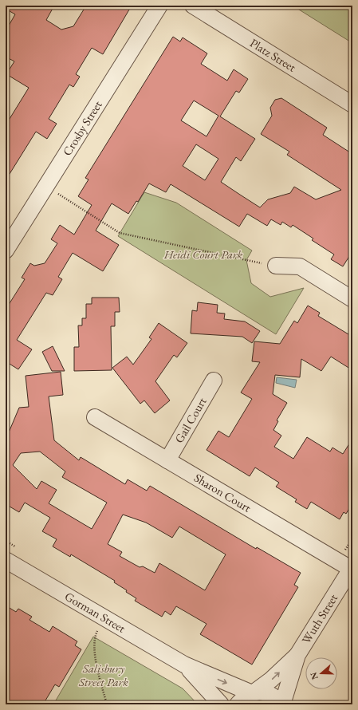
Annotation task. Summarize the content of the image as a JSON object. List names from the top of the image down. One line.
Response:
{"streets":{"street":["Platz Street","Crosby Street","Gail Court","Sharon Court","Gorman Street","Wuth Street"]},"crossings":[["Gail Court","Sharon Court"],["Sharon Court","Wuth Street"],["Gorman Street","Wuth Street"]],"parks":["Heidi Court Park","Salisbury Street Park"],"north":"left"}
